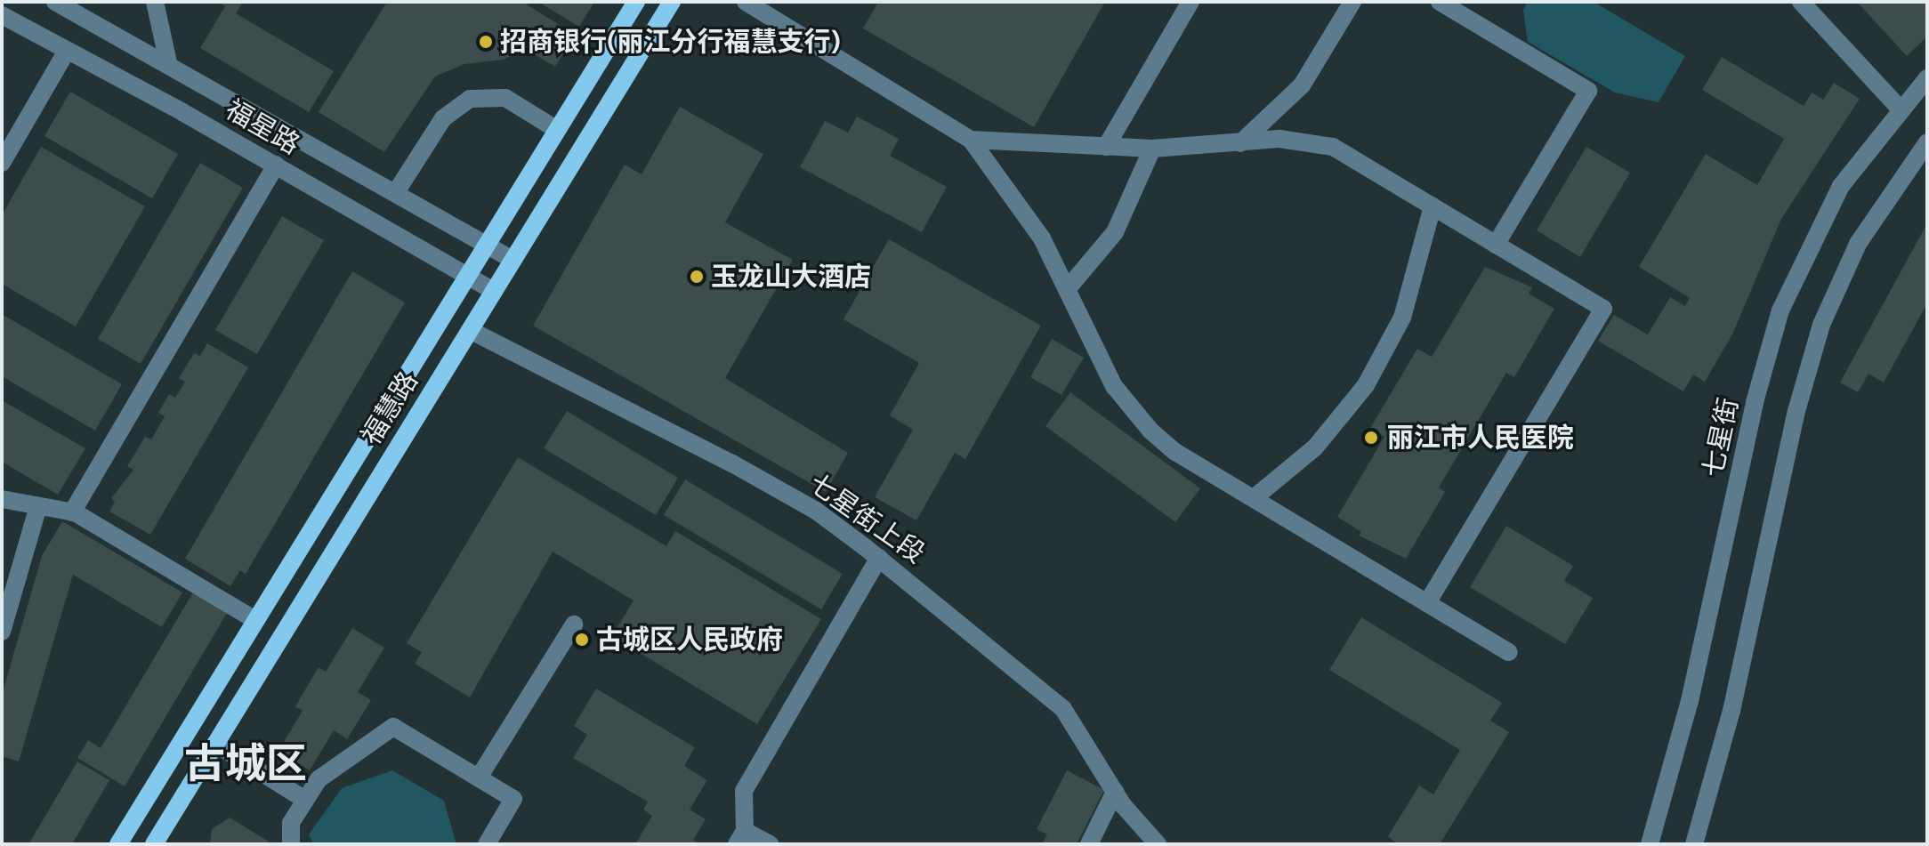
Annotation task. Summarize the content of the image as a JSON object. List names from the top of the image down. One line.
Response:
{"streets":{"main road":["福慧路"],"street":["福星路","七星街","七星街上段"]},"crossings":[["福星路","福慧路"],["福慧路","七星街上段"]],"districts":["古城区"],"places":["招商银行(丽江分行福慧支行)","玉龙山大酒店","丽江市人民医院","古城区人民政府"]}
